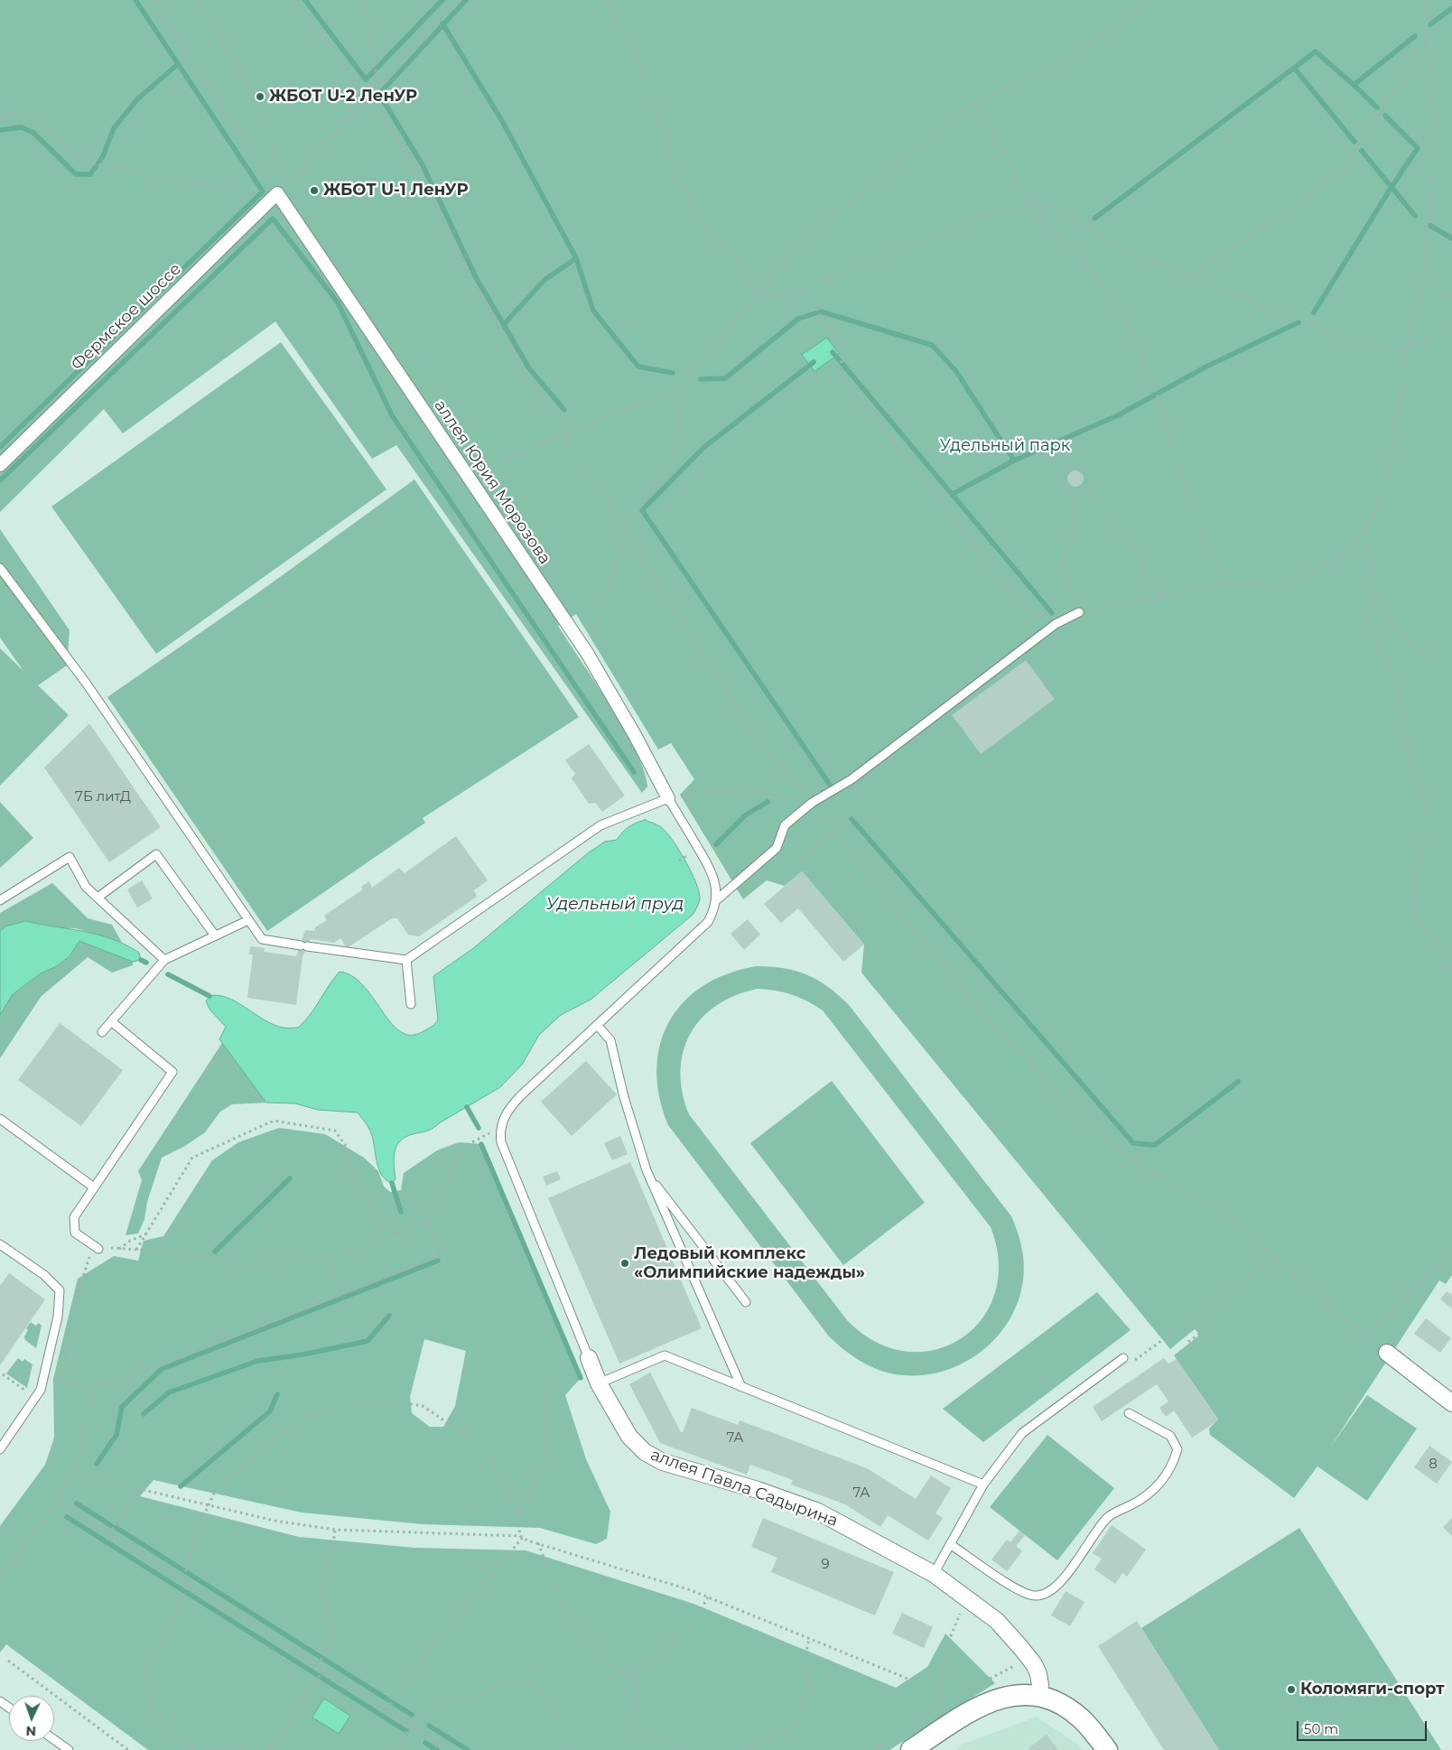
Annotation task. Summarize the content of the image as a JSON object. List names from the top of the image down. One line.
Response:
{"streets":{"street":["Фермское шоссе","аллея Юрия Морозова","аллея Павла Садырина"]},"crossings":[["Фермское шоссе","аллея Юрия Морозова"]],"water":["Удельный пруд"],"parks":["Удельный парк"],"places":["ЖБОТ U-2 ЛенУР","ЖБОТ U-1 ЛенУР","Ледовый комплекс «Олимпийские надежды»","Коломяги-спорт"],"house_numbers":["7Б литД","7А","8","7А","9"],"scale_bar":"50 m","north":"bottom"}
